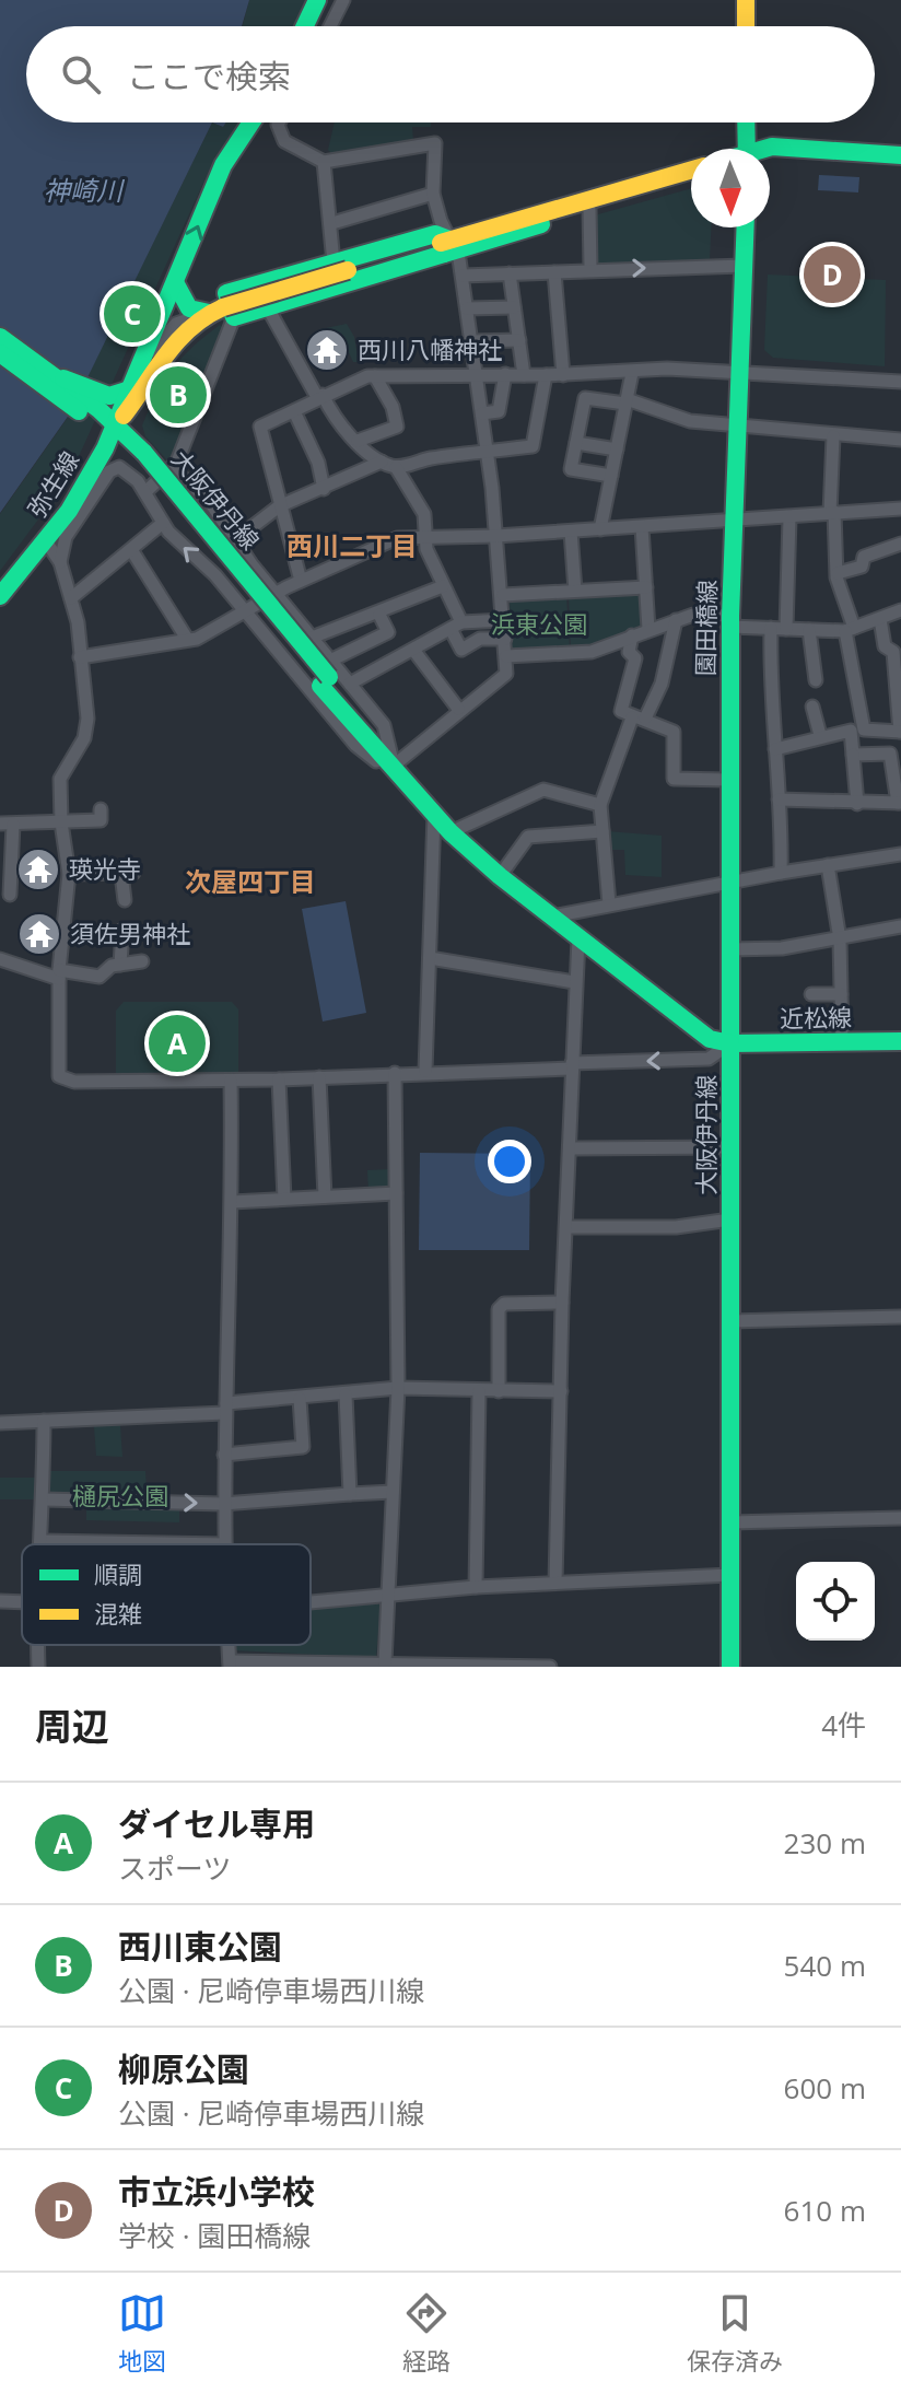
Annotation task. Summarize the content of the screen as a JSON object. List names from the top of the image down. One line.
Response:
{"streets":{"street":["弥生線","大阪伊丹線","園田橋線","近松線"]},"crossings":[["弥生線","大阪伊丹線"],["大阪伊丹線","園田橋線"],["大阪伊丹線","近松線"],["園田橋線","近松線"]],"districts":["西川二丁目","次屋四丁目"],"water":["神崎川"],"parks":["浜東公園","樋尻公園"],"places":{"temple":["西川八幡神社","瑛光寺","須佐男神社"]},"legend":["順調","混雑"],"north":"bottom","page":{"search":"ここで検索","pins":["D","C","B","A"],"heading":["周辺","4件"],"list":[{"mark":"A","name":"ダイセル専用","note":"スポーツ","value":"230 m"},{"mark":"B","name":"西川東公園","note":"公園 · 尼崎停車場西川線","value":"540 m"},{"mark":"C","name":"柳原公園","note":"公園 · 尼崎停車場西川線","value":"600 m"},{"mark":"D","name":"市立浜小学校","note":"学校 · 園田橋線","value":"610 m"}],"nav":["地図","経路","保存済み"]}}
